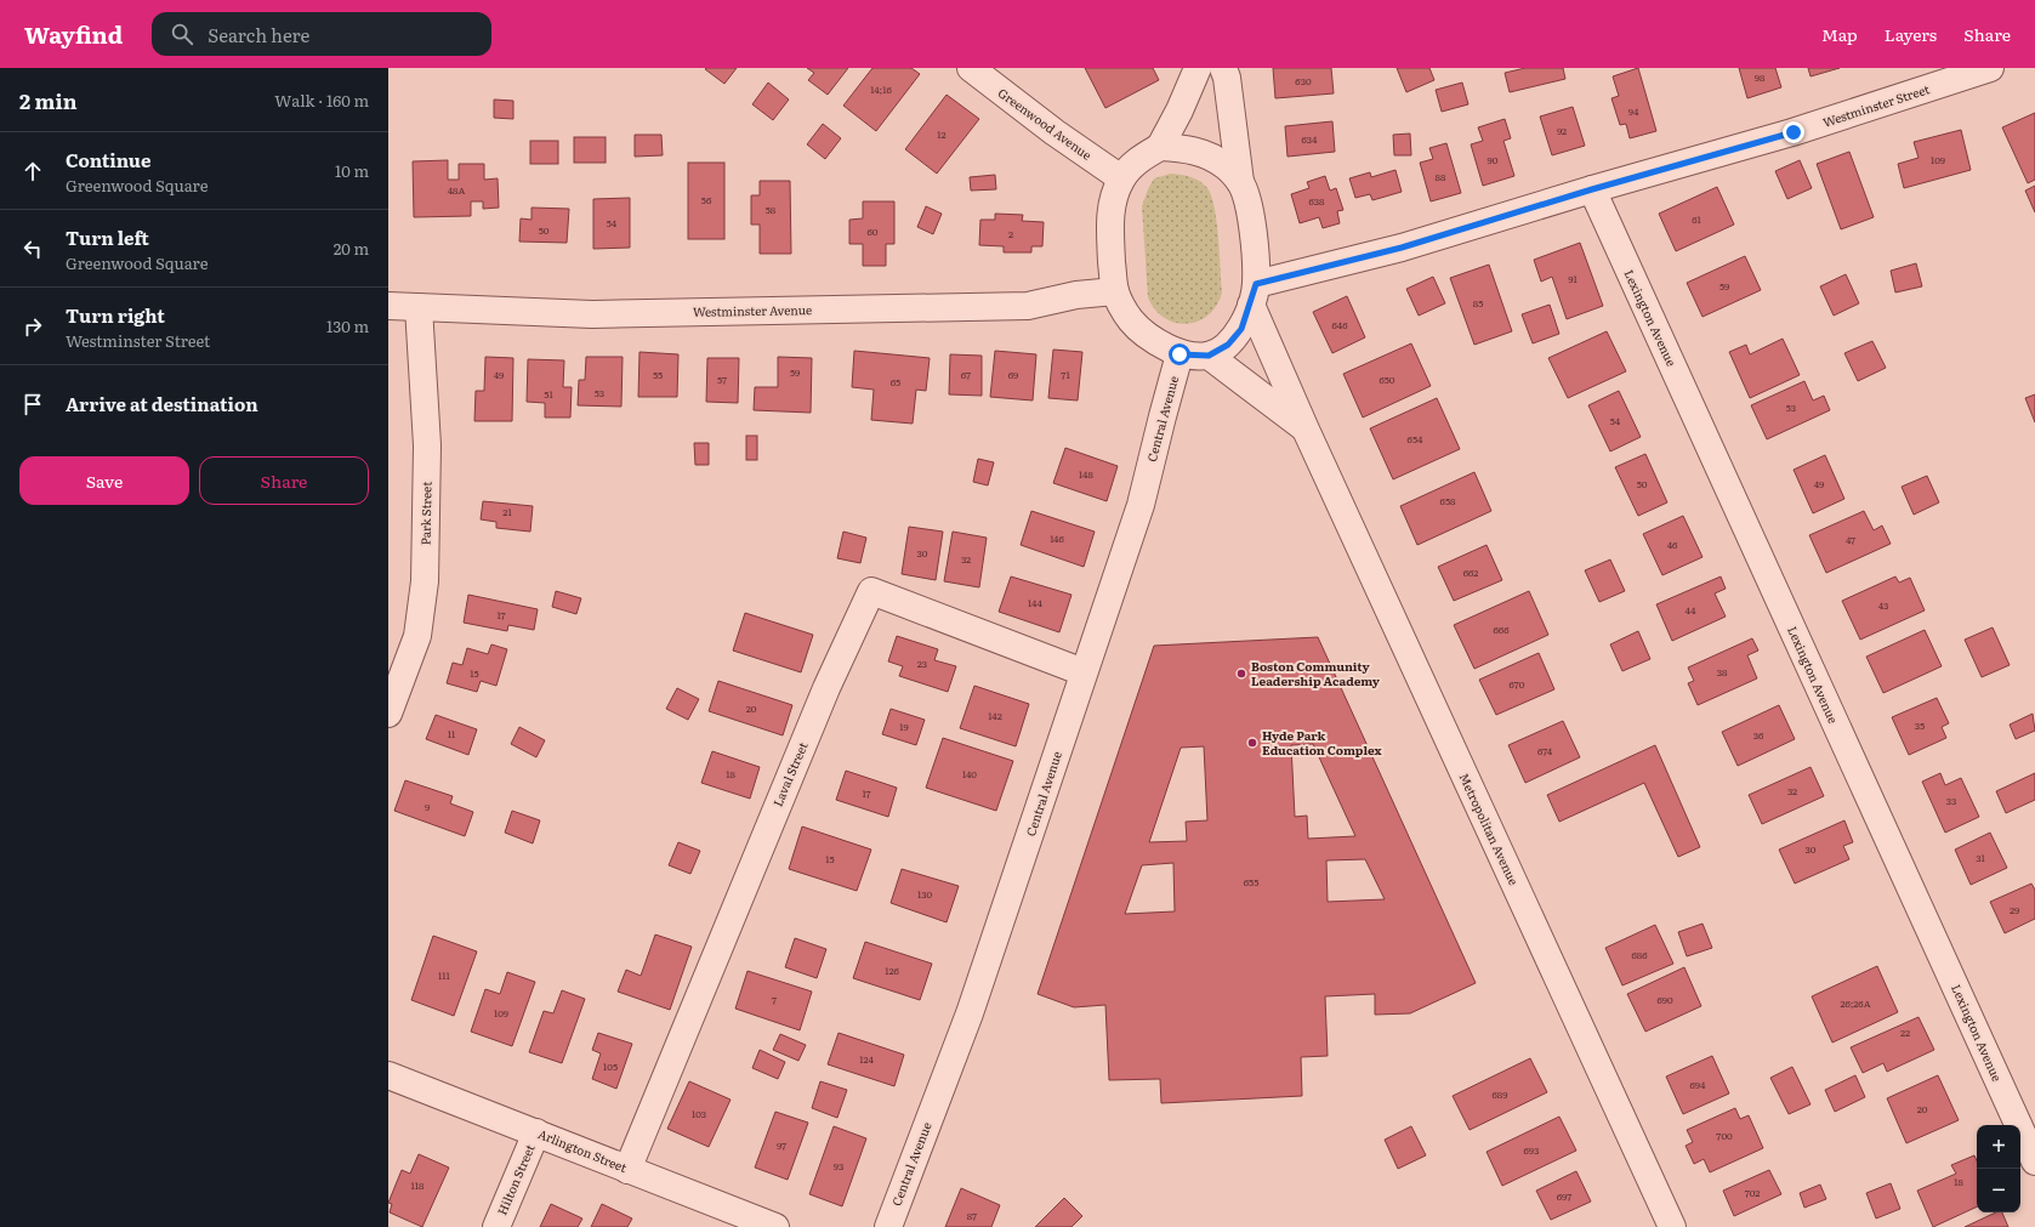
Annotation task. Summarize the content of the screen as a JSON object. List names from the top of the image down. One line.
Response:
{"streets":{"street":["Westminster Street","Greenwood Avenue","Westminster Avenue","Lexington Avenue","Central Avenue","Park Street","Laval Street","Metropolitan Avenue","Arlington Street","Hilton Street"]},"crossings":[["Westminster Street","Lexington Avenue"],["Westminster Street","Metropolitan Avenue"],["Westminster Avenue","Park Street"],["Central Avenue","Laval Street"],["Laval Street","Arlington Street"],["Arlington Street","Hilton Street"]],"places":["Boston Community Leadership Academy","Hyde Park Education Complex"],"house_numbers":["98","630","14;16","94","92","12","634","90","109","88","48A","56","638","58","61","54","50","60","2","91","59","85","646","59","49","55","67","69","71","57","650","65","53","51","53","54","654","148","50","49","658","21","146","47","46","30","32","662","144","43","44","17","666","23","38","15","670","20","142","35","19","11","36","674","18","140","32","17","33","9","30","31","15","655","130","29","686","126","111","7","690","26;26A","109","22","124","105","694","689","20","103","700","97","693","93","18","118","702","697","87"],"page":{"header":"Wayfind","search":"Search here","nav":["Map","Layers","Share"],"heading":["2 min","Walk · 160 m"],"list":[["Continue","Greenwood Square","10 m"],["Turn left","Greenwood Square","20 m"],["Turn right","Westminster Street","130 m"],"Arrive at destination"],"buttons":["Save","Share"],"map_buttons":["+","−"]}}
